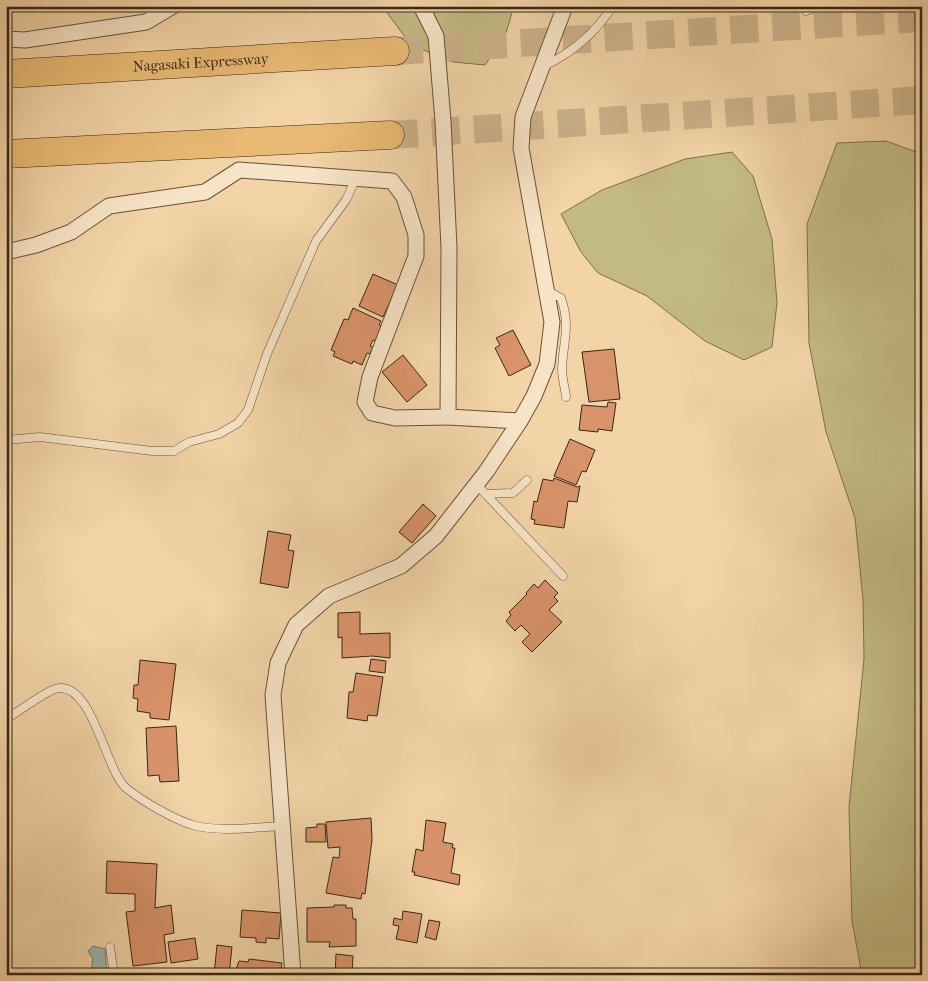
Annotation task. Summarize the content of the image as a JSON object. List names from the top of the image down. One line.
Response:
{"streets":{"highway":["Nagasaki Expressway"]}}
